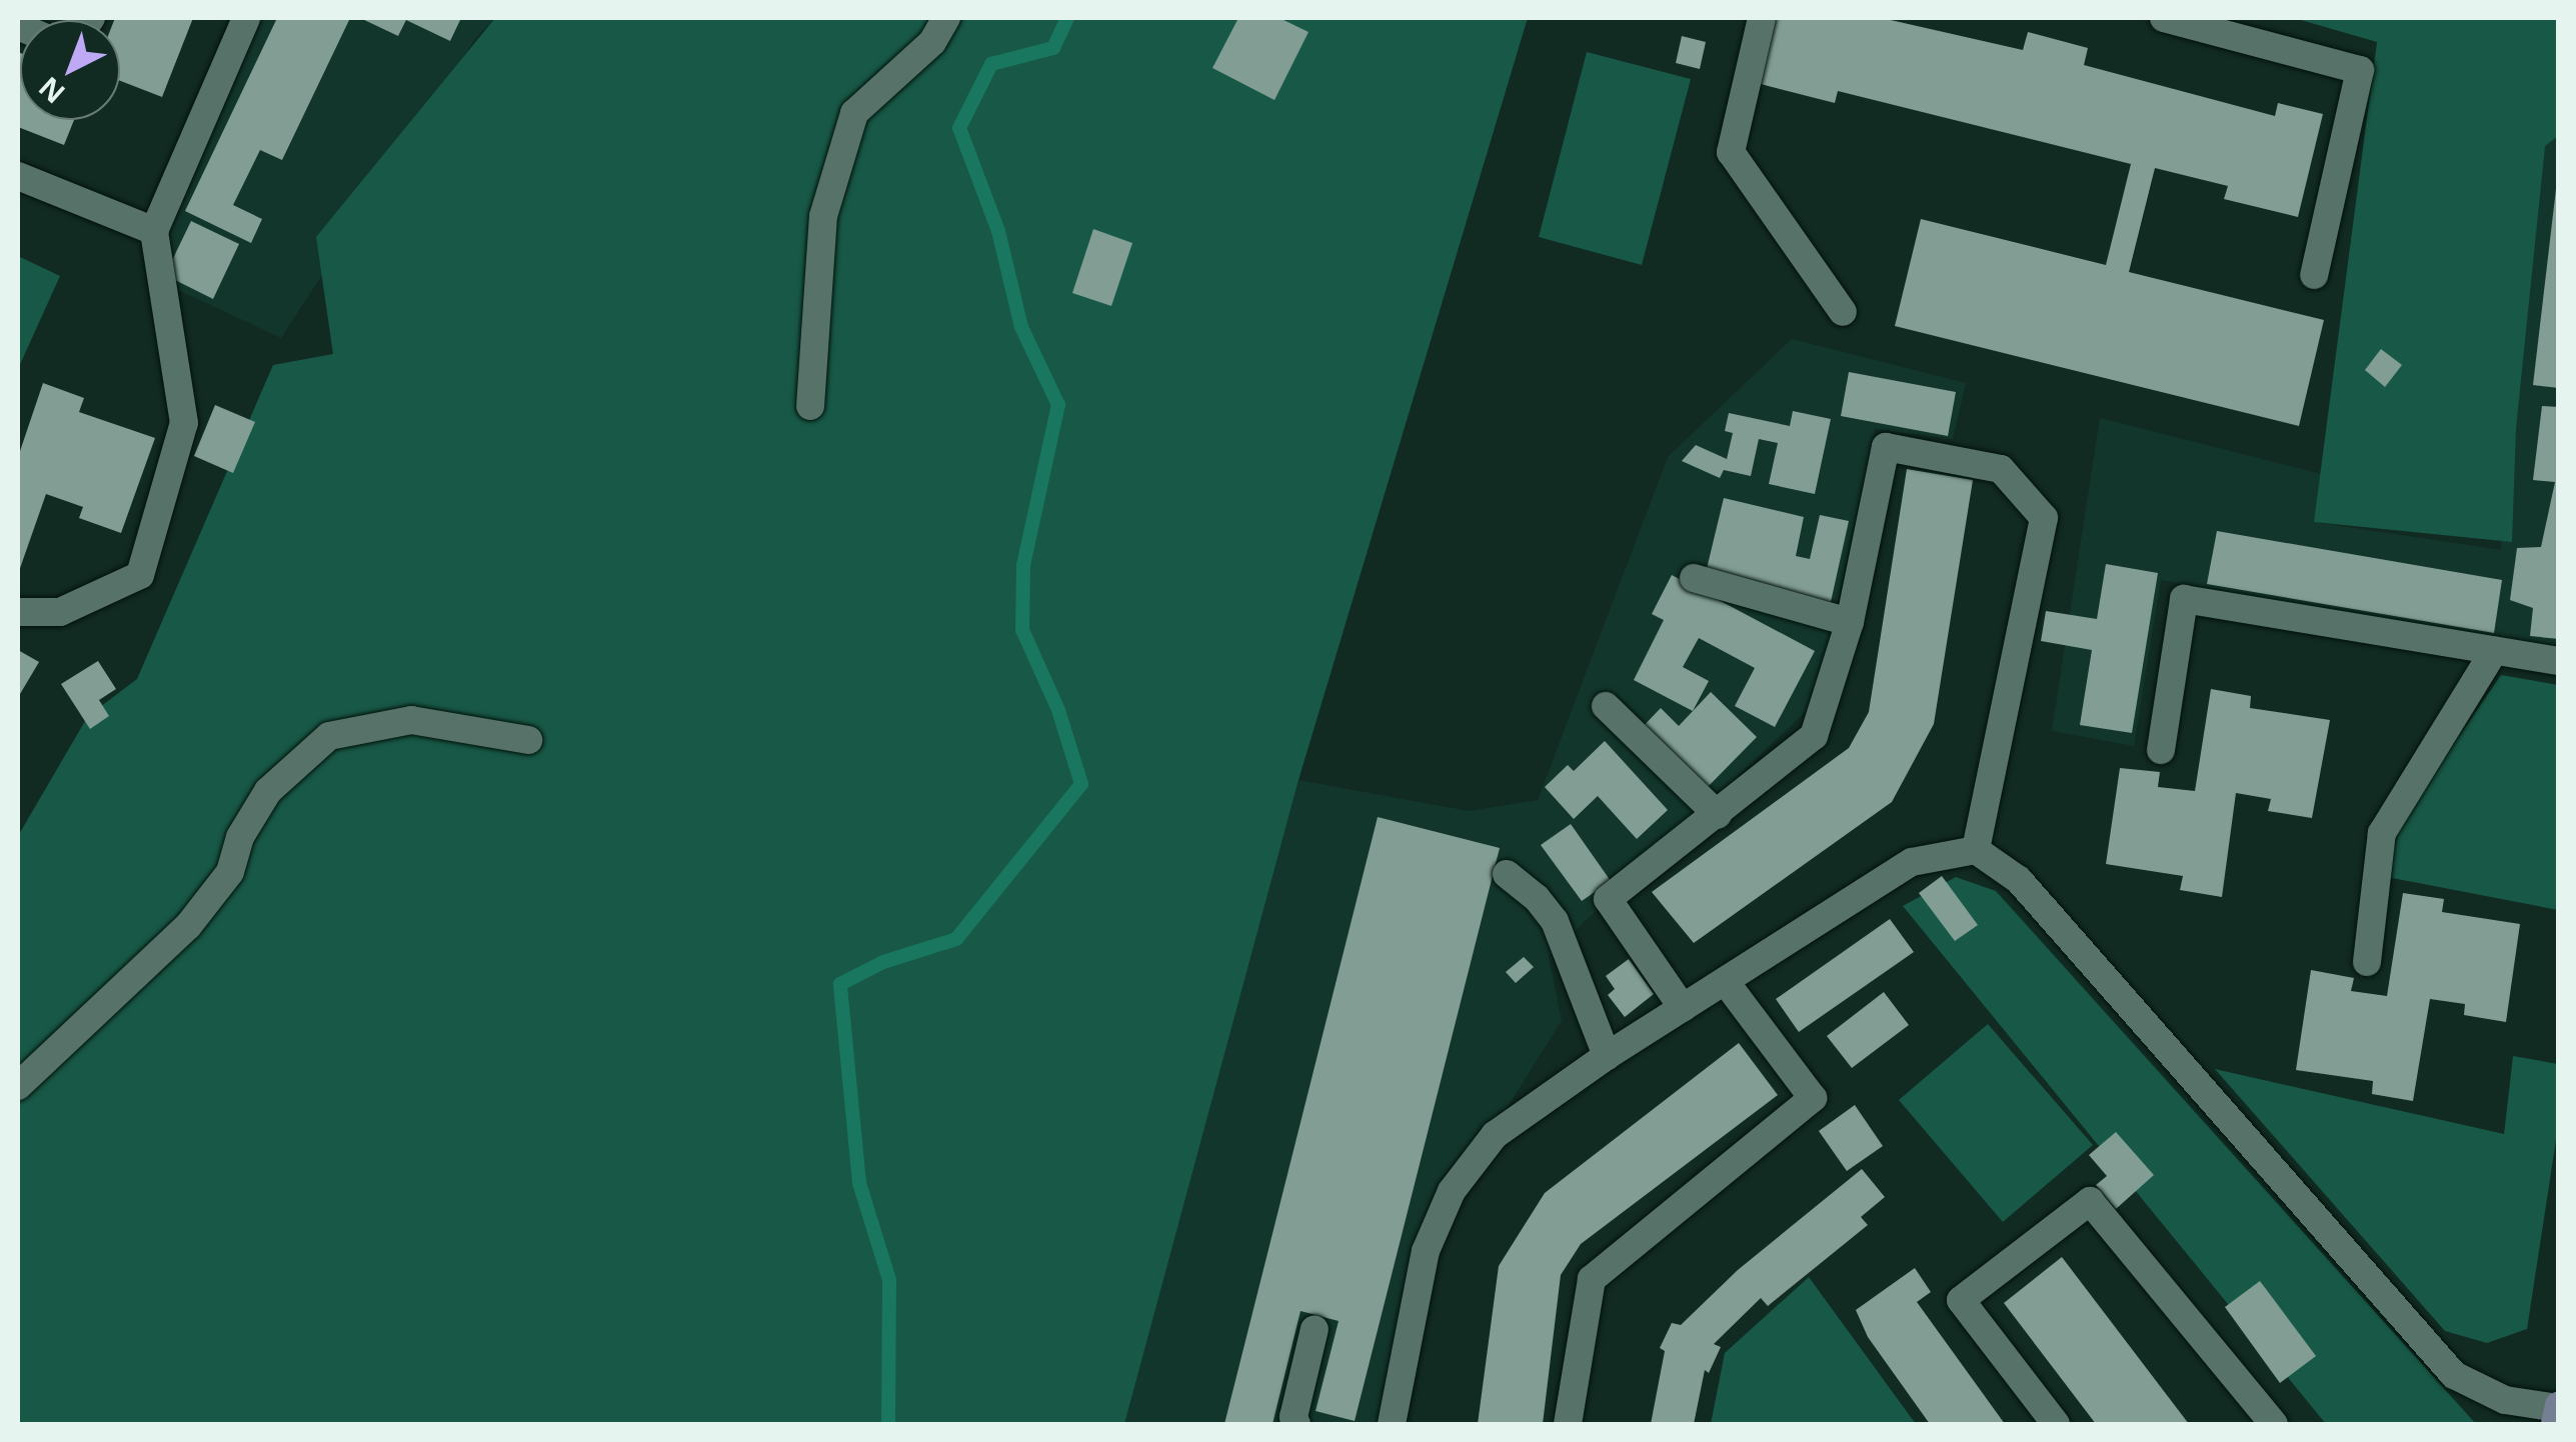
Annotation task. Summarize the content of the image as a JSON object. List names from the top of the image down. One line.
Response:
{"north":"bottom left"}
